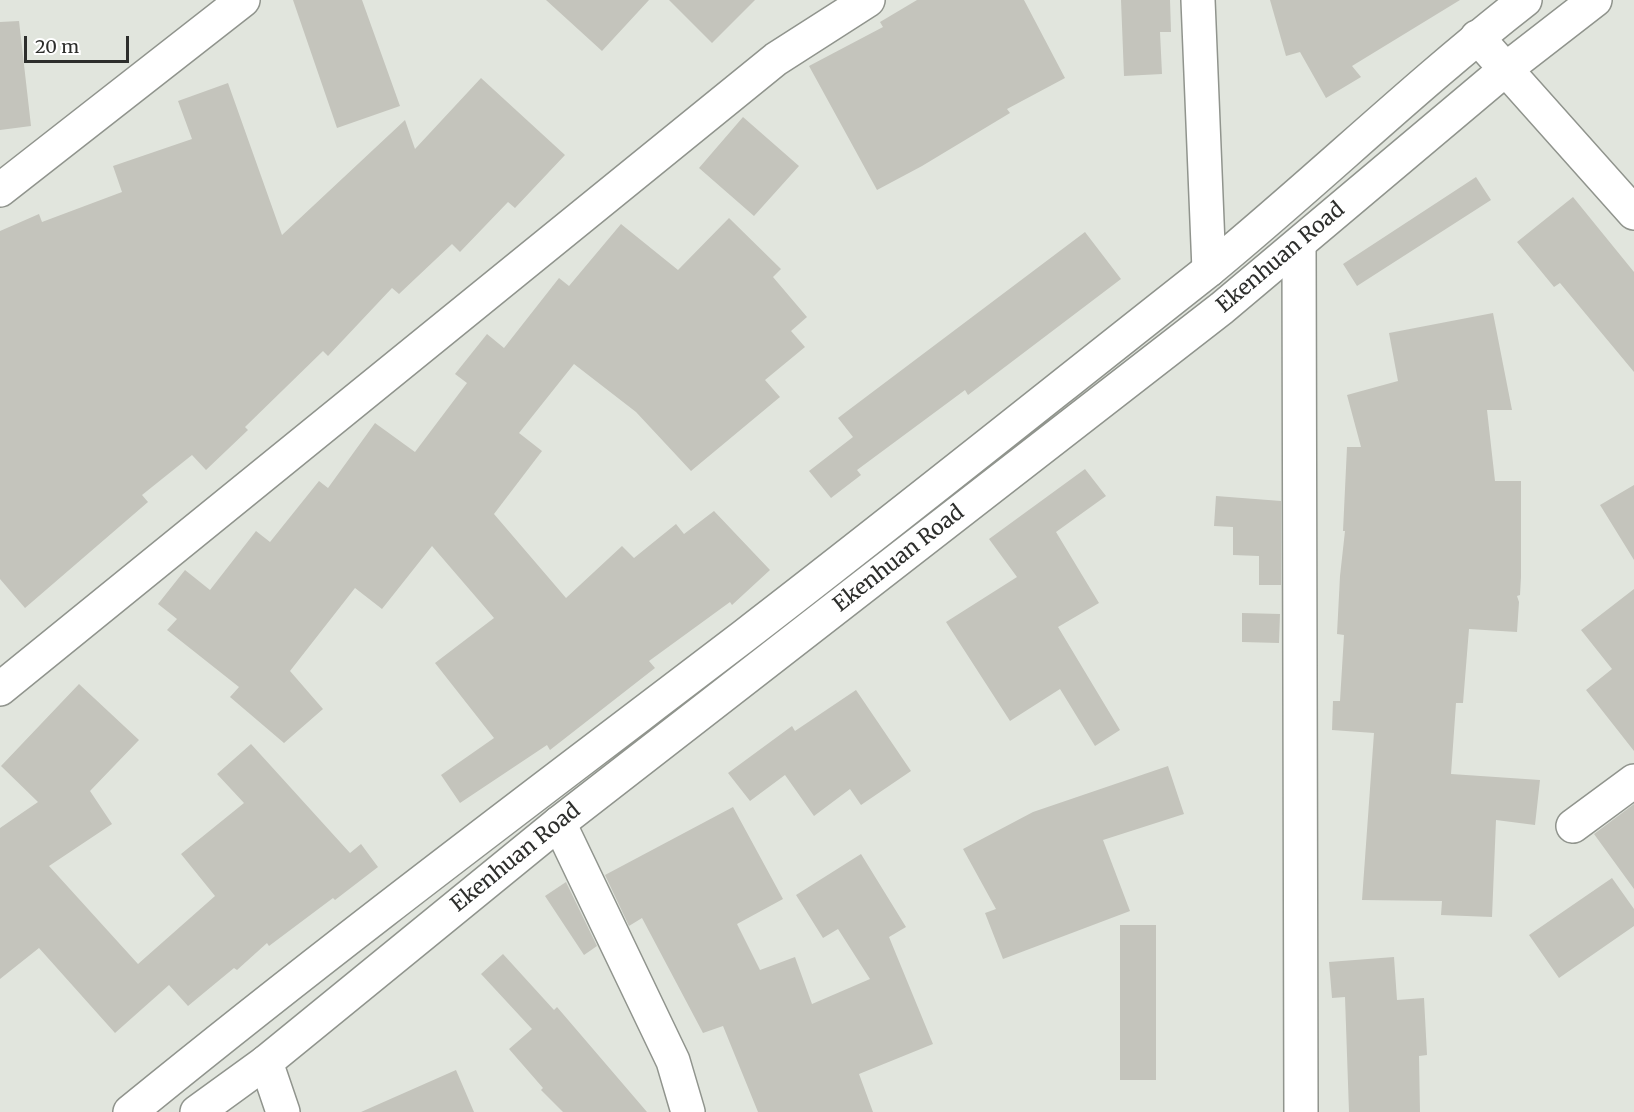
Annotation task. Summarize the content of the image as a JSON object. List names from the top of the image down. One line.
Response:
{"streets":{"main road":["Ekenhuan Road"]},"scale_bar":"20 m"}
